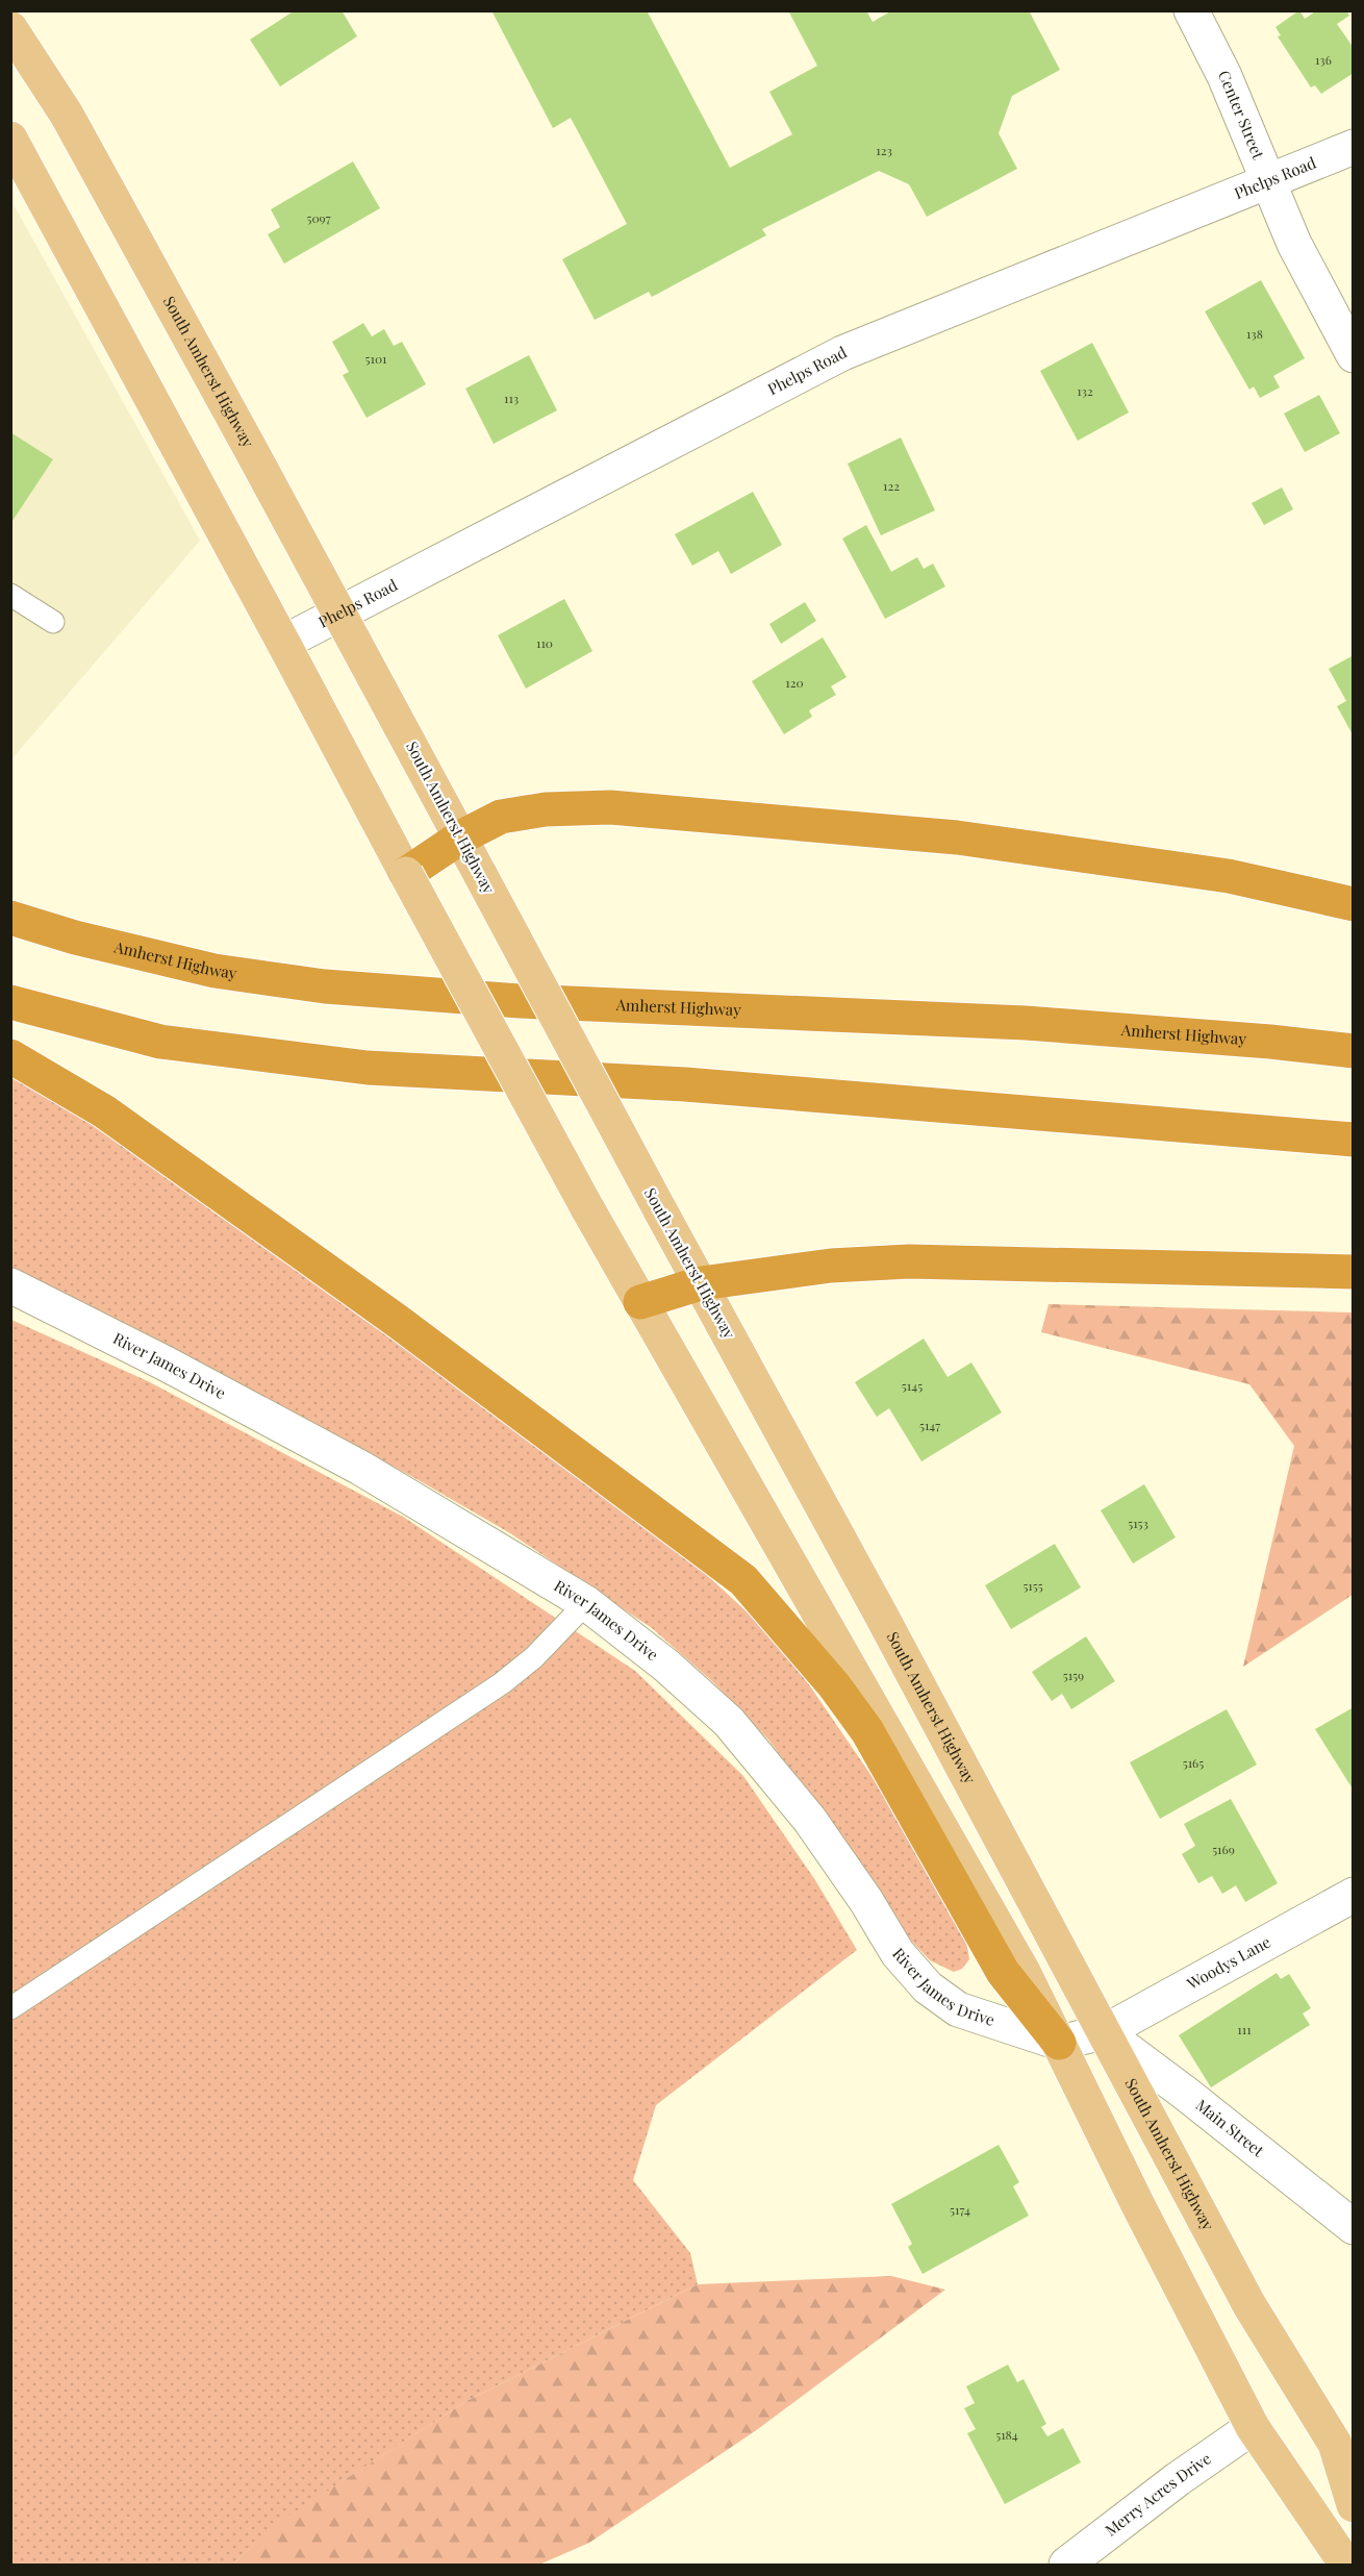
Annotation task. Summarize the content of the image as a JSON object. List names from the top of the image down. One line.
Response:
{"streets":{"highway":["Amherst Highway"],"main road":["South Amherst Highway"],"street":["Center Street","Phelps Road","River James Drive","Woodys Lane","Main Street","Merry Acres Drive"]},"crossings":[["Center Street","Phelps Road"],["Phelps Road","South Amherst Highway"],["South Amherst Highway","Woodys Lane"],["South Amherst Highway","Main Street"],["Woodys Lane","Main Street"]],"house_numbers":["136","123","5097","138","5101","132","113","122","110","120","5145","5147","5153","5155","5159","5165","5169","111","5174","5184"]}
